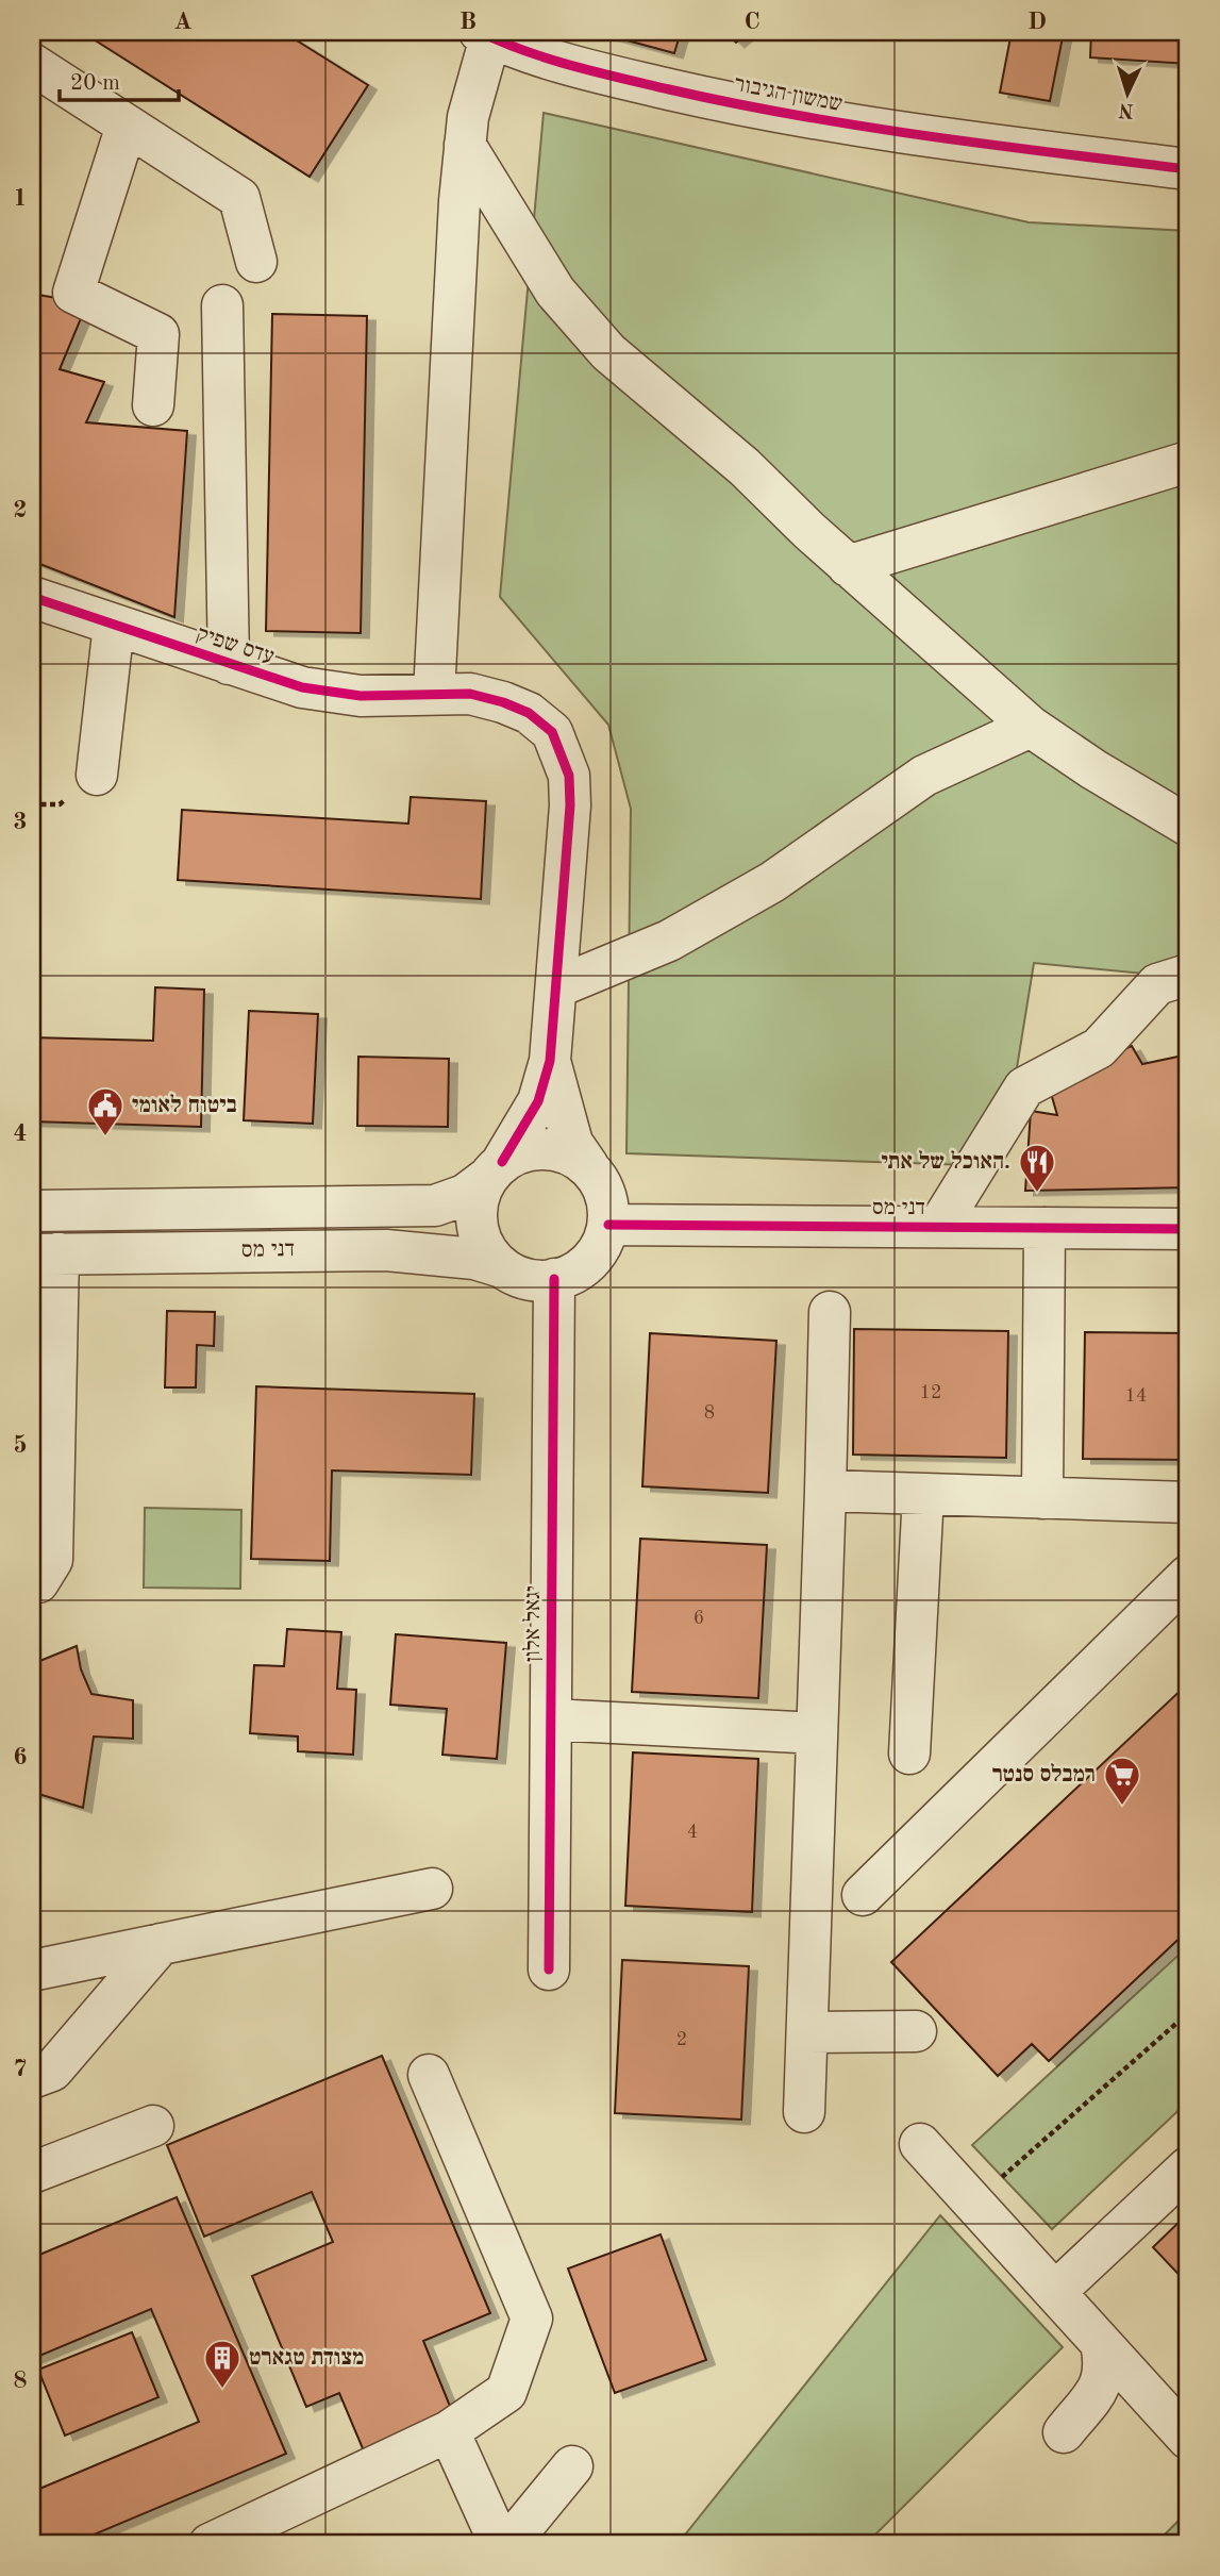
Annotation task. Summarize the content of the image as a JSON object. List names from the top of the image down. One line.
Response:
{"streets":{"street":["שמשון הגיבור","עדס שפיק","דני מס","יגאל אלון"]},"crossings":[["דני מס","יגאל אלון"]],"places":{"public building":["ביטוח לאומי"],"restaurant":["האוכל של אתי."],"supermarket":["רמבלס סנטר"],"building":["מצודת טגארט"]},"house_numbers":["12","14","8","6","4","2"],"scale_bar":"20 m","north":"bottom","grid":{"columns":["A","B","C","D"],"rows":["1","2","3","4","5","6","7","8"]}}
